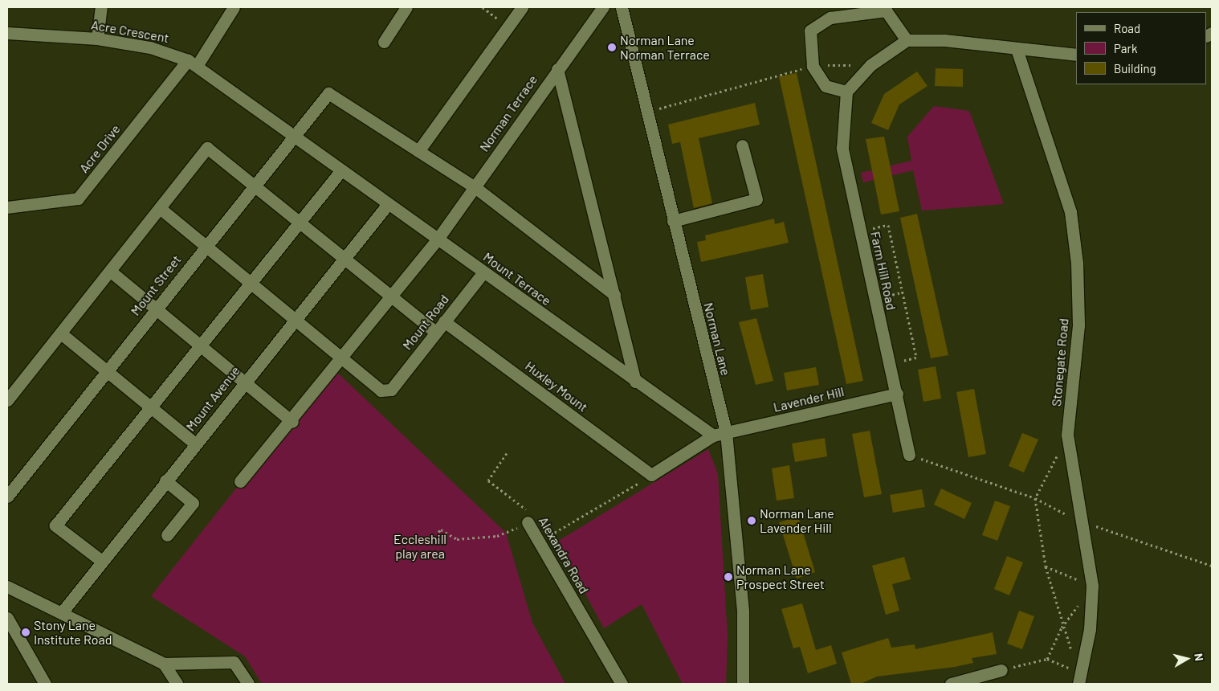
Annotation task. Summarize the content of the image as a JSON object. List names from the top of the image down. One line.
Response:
{"streets":{"street":["Acre Crescent","Norman Terrace","Acre Drive","Farm Hill Road","Mount Terrace","Mount Street","Mount Road","Norman Lane","Stonegate Road","Huxley Mount","Mount Avenue","Lavender Hill","Alexandra Road"]},"crossings":[["Acre Crescent","Acre Drive"],["Acre Crescent","Mount Terrace"],["Acre Crescent","Mount Street"],["Norman Terrace","Mount Terrace"],["Norman Terrace","Mount Road"],["Farm Hill Road","Lavender Hill"],["Mount Terrace","Mount Street"],["Mount Terrace","Mount Road"],["Mount Terrace","Mount Avenue"],["Mount Road","Huxley Mount"],["Norman Lane","Lavender Hill"]],"parks":["Eccleshill play area"],"places":["Norman Lane Norman Terrace","Norman Lane Lavender Hill","Norman Lane Prospect Street","Stony Lane Institute Road"],"legend":["Road","Park","Building"],"north":"right"}
